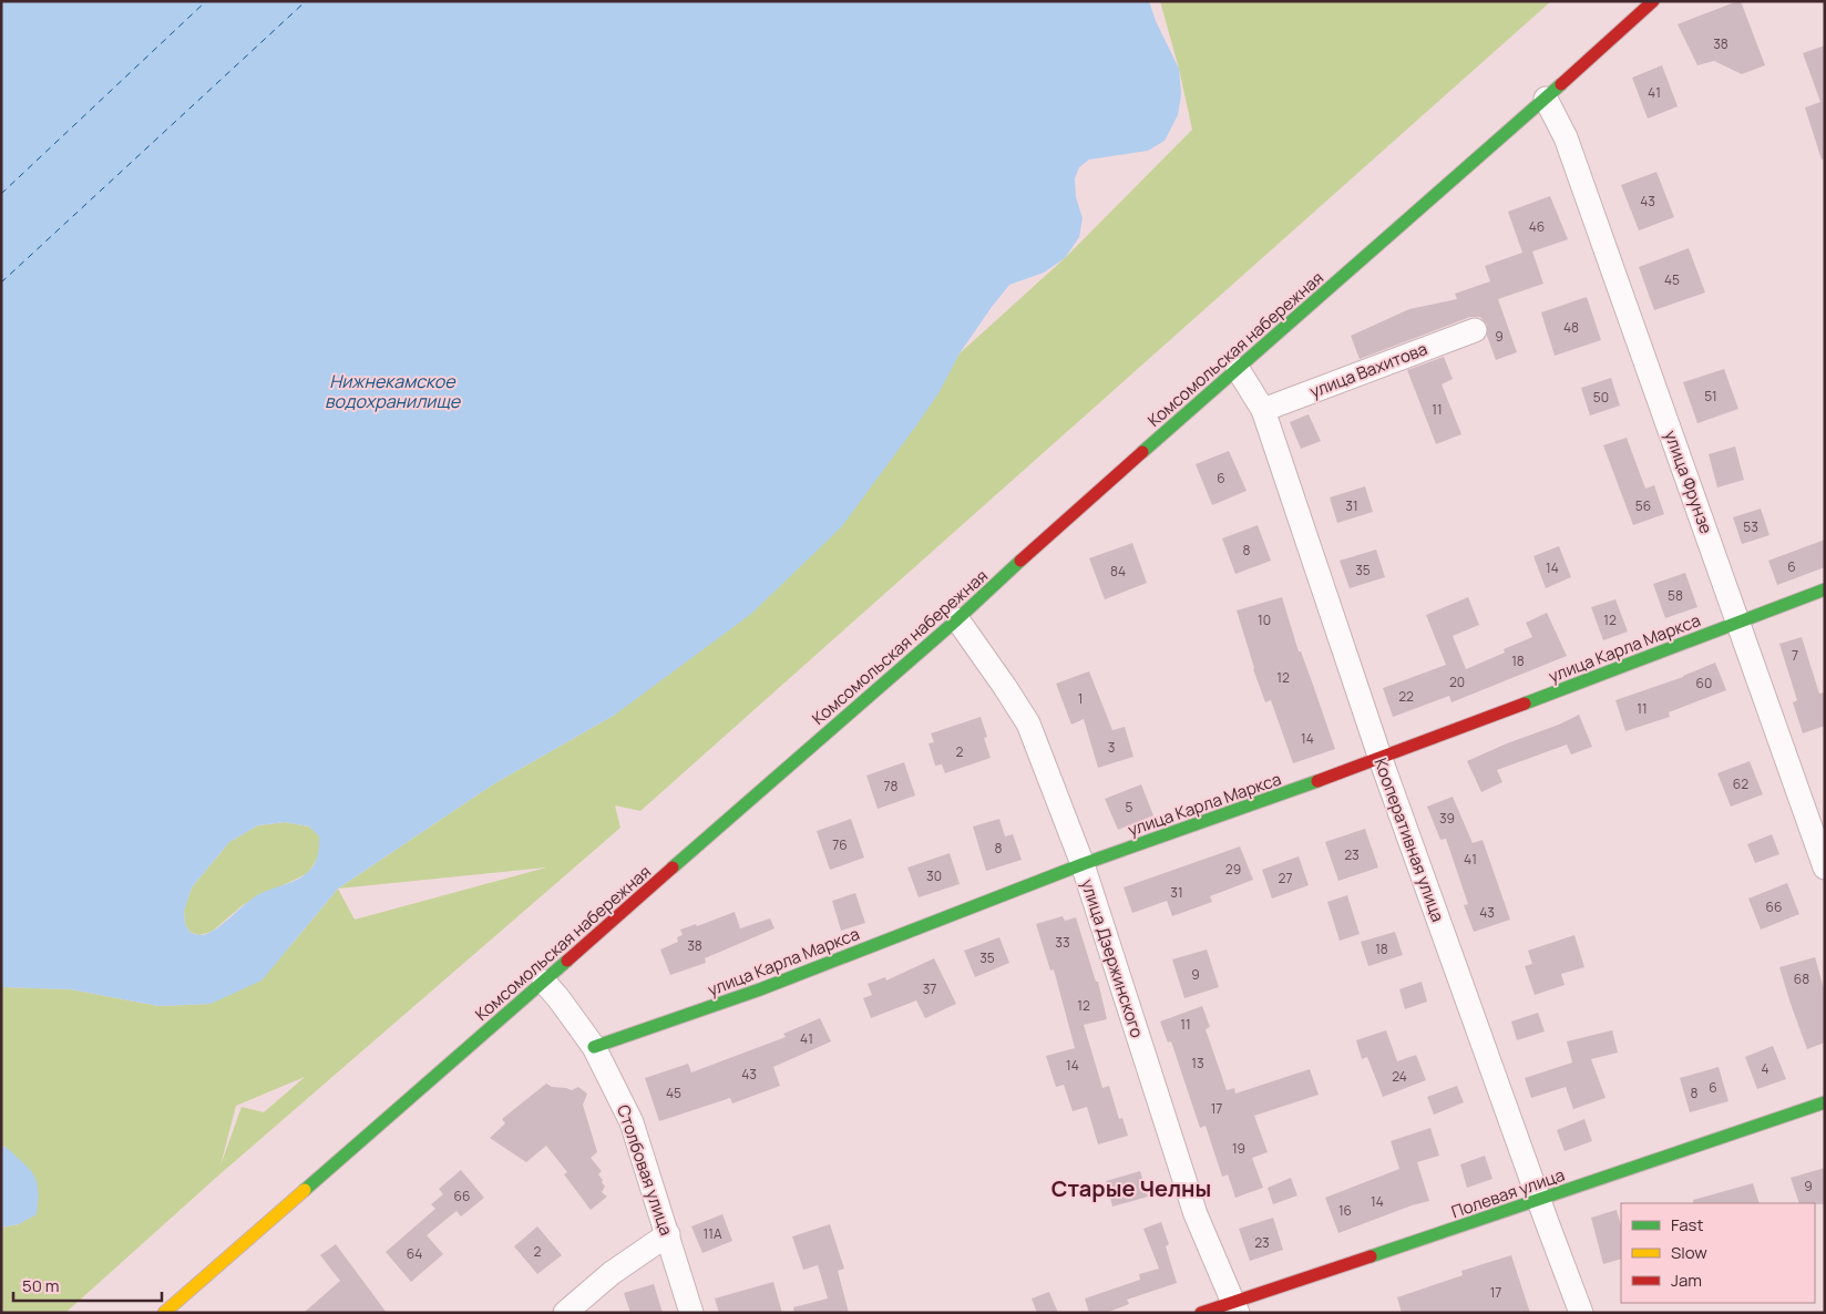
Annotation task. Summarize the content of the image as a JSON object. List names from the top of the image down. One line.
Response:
{"streets":{"street":["Комсомольская набережная","улица Вахитова","улица Фрунзе","улица Карла Маркса","Кооперативная улица","улица Дзержинского","Столбовая улица","Полевая улица"]},"crossings":[["Комсомольская набережная","улица Фрунзе"],["Комсомольская набережная","Кооперативная улица"],["Комсомольская набережная","улица Дзержинского"],["Комсомольская набережная","Столбовая улица"],["улица Вахитова","Кооперативная улица"],["улица Фрунзе","улица Карла Маркса"],["улица Карла Маркса","Кооперативная улица"],["улица Карла Маркса","улица Дзержинского"],["улица Карла Маркса","Столбовая улица"],["Кооперативная улица","Полевая улица"],["улица Дзержинского","Полевая улица"]],"districts":["Старые Челны"],"water":["Нижнекамское водохранилище"],"house_numbers":["38","41","43","46","45","48","9","51","50","11","6","31","56","53","8","6","14","35","84","58","10","12","7","18","12","20","60","22","1","11","14","3","2","62","78","5","39","76","8","23","41","29","30","27","31","66","43","33","38","18","35","9","68","37","12","11","41","13","14","4","43","24","6","45","8","17","19","9","66","14","16","11А","23","2","64","17"],"legend":["Fast","Slow","Jam"],"scale_bar":"50 m"}
